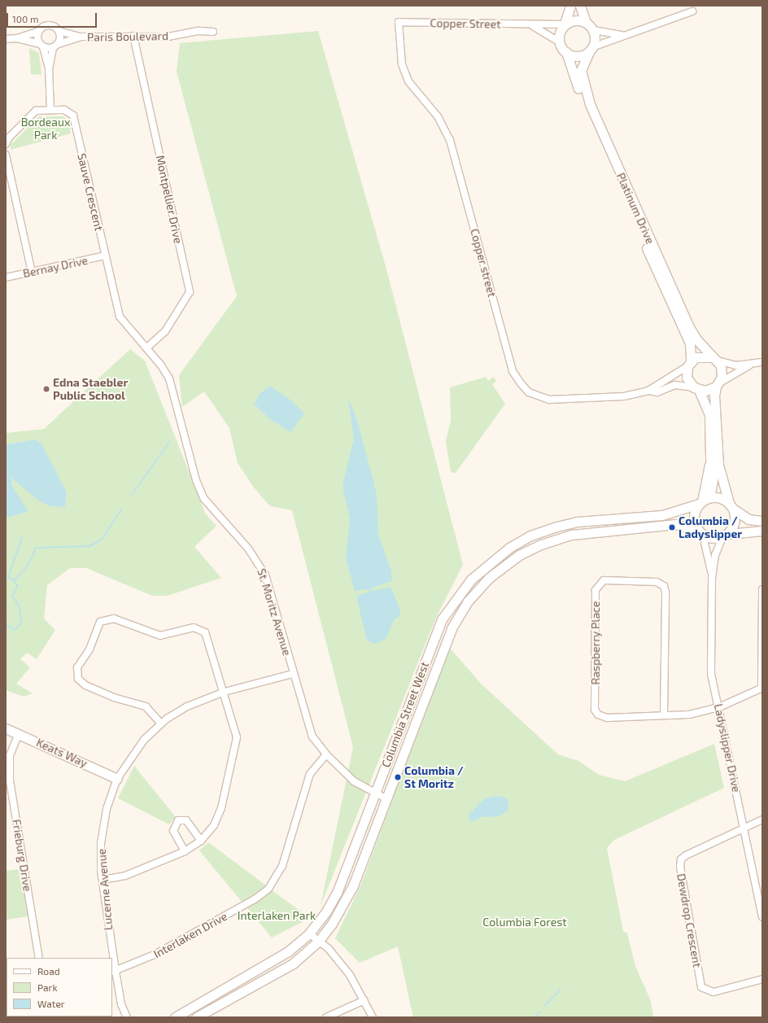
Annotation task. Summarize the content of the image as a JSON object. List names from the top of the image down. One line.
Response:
{"streets":{"main road":["Platinum Drive","Columbia Street West","Keats Way"],"street":["Copper Street","Paris Boulevard","Sauve Crescent","Montpellier Drive","Copper street","Bernay Drive","St. Moritz Avenue","Raspberry Place","Ladyslipper Drive","Frieburg Drive","Lucerne Avenue","Dewdrop Crescent","Interlaken Drive"]},"crossings":[["Copper Street","Platinum Drive"],["Copper Street","Copper street"],["Paris Boulevard","Montpellier Drive"],["Sauve Crescent","Bernay Drive"],["Sauve Crescent","St. Moritz Avenue"],["Montpellier Drive","St. Moritz Avenue"],["Bernay Drive","St. Moritz Avenue"],["St. Moritz Avenue","Columbia Street West"],["St. Moritz Avenue","Lucerne Avenue"],["St. Moritz Avenue","Interlaken Drive"],["Raspberry Place","Ladyslipper Drive"],["Columbia Street West","Ladyslipper Drive"],["Ladyslipper Drive","Dewdrop Crescent"],["Keats Way","Frieburg Drive"],["Keats Way","Lucerne Avenue"],["Lucerne Avenue","Interlaken Drive"]],"parks":["Bordeaux Park","Interlaken Park","Columbia Forest"],"places":["Edna Staebler Public School","Columbia / Ladyslipper","Columbia / St Moritz"],"legend":["Road","Park","Water"],"scale_bar":"100 m"}
